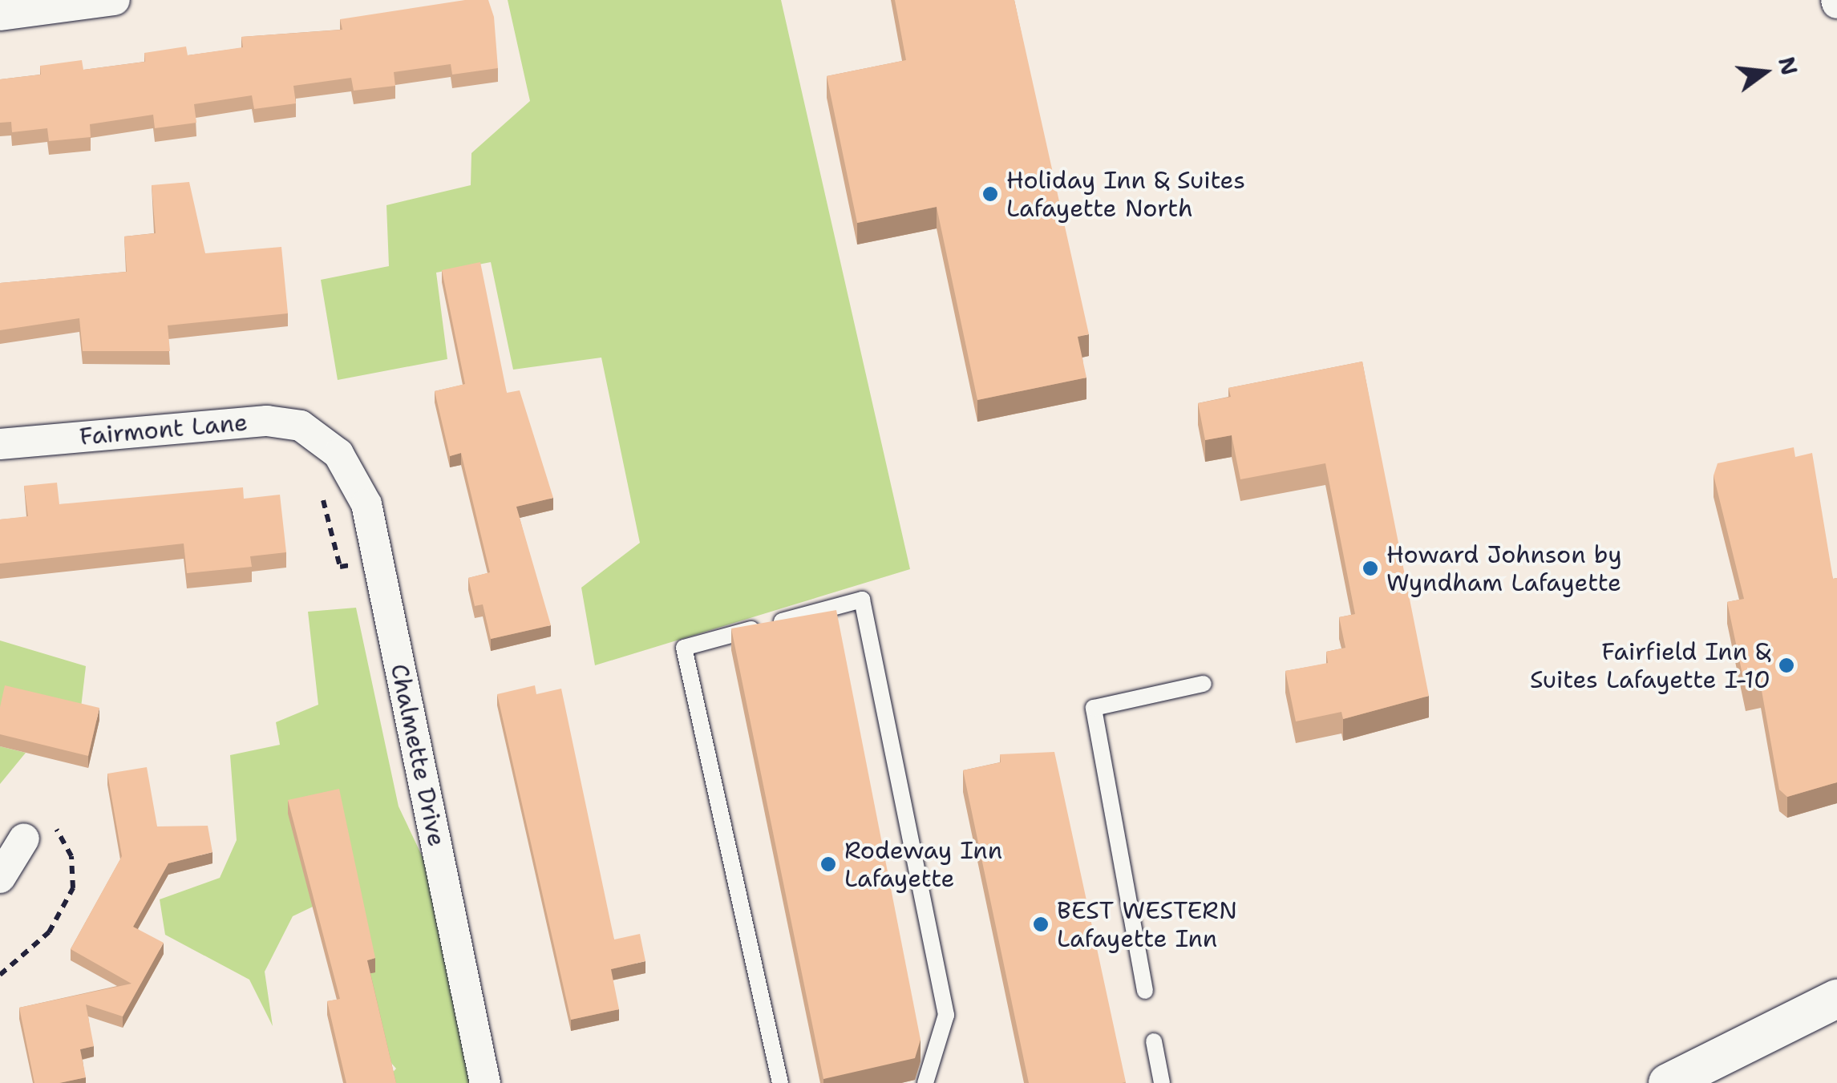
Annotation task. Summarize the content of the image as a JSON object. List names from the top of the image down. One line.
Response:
{"streets":{"street":["Fairmont Lane","Chalmette Drive"]},"crossings":[["Fairmont Lane","Chalmette Drive"]],"places":["Holiday Inn & Suites Lafayette North","Howard Johnson by Wyndham Lafayette","Fairfield Inn & Suites Lafayette I-10","Rodeway Inn Lafayette","BEST WESTERN Lafayette Inn"],"north":"right"}
